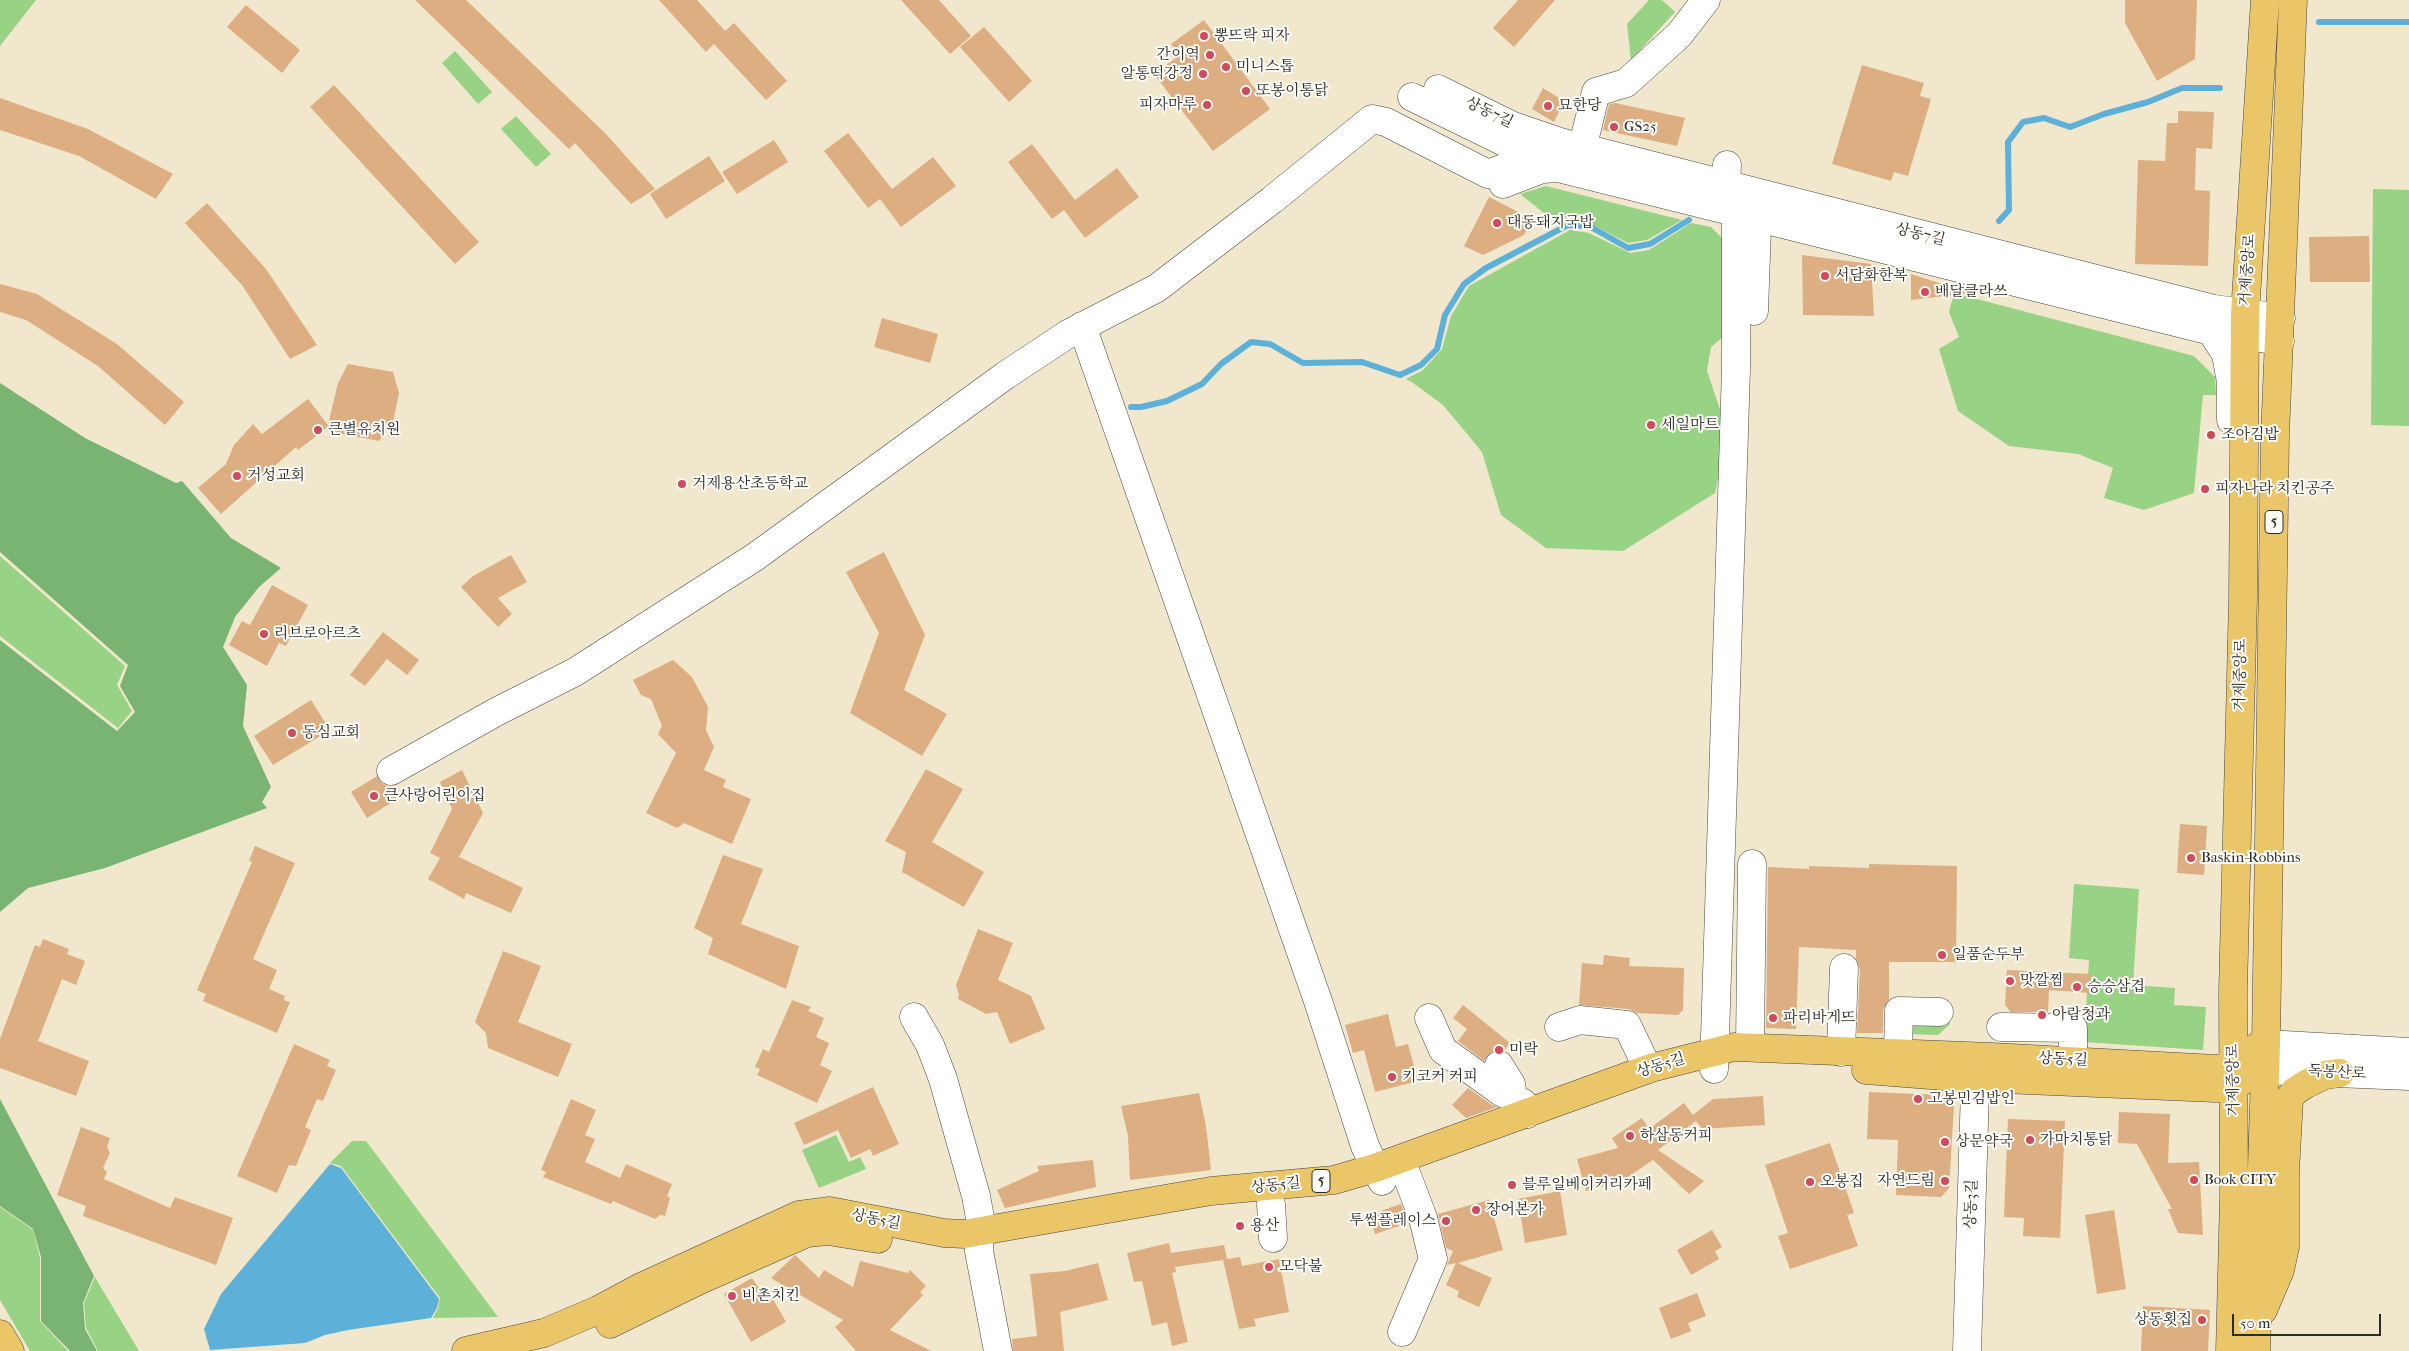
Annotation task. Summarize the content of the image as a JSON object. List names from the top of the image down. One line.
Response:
{"streets":{"main road":["거제중앙로","5","상동5길"],"street":["상동7길","독봉산로","상동3길"]},"crossings":[["상동7길","거제중앙로"],["거제중앙로","독봉산로"],["상동5길","상동3길"]],"places":["뽕뜨락 피자","간이역","미니스톱","알통떡강정","또봉이통닭","피자마루","묘한당","GS25","대동돼지국밥","서담화한복","배달클라쓰","세일마트","큰별유치원","조아김밥","거성교회","거제용산초등학교","피자나라 치킨공주","리브로아르츠","동심교회","큰사랑어린이집","Baskin-Robbins","일품순두부","맛깔찜","승승삼겹","아람청과","파리바게뜨","미락","키코커 커피","고봉민김밥인","하삼동커피","가마치통닭","상문약국","Book CITY","자연드림","오봉집","블루일베이커리카페","장어본가","투썸플레이스","용산","모닥불","비촌치킨","상동횟집"],"scale_bar":"50 m"}
